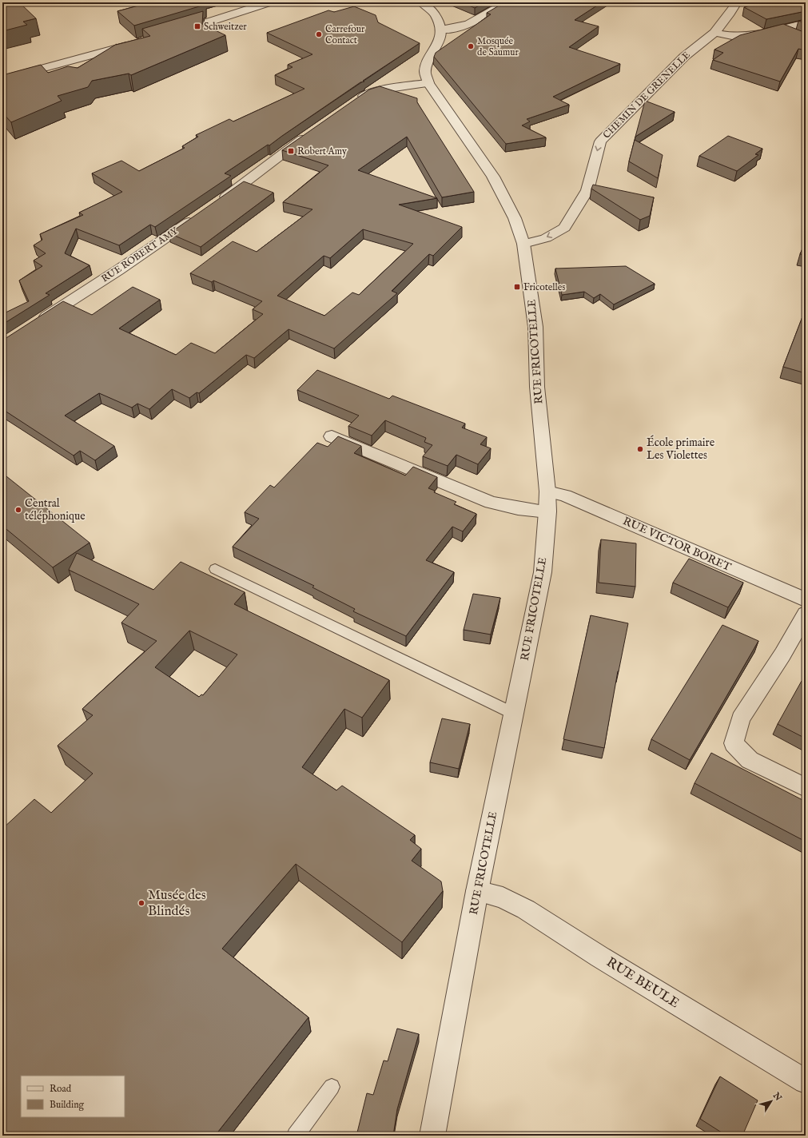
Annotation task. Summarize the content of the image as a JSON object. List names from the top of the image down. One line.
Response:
{"streets":{"street":["CHEMIN DE GRENELLE","RUE ROBERT AMY","RUE FRICOTELLE","RUE VICTOR BORET","RUE BEULE"]},"crossings":[["CHEMIN DE GRENELLE","RUE FRICOTELLE"],["RUE FRICOTELLE","RUE VICTOR BORET"],["RUE FRICOTELLE","RUE BEULE"]],"one_way":["CHEMIN DE GRENELLE"],"places":{"transit":["Schweitzer","Robert Amy","Fricotelles"],"other":["Carrefour Contact","Mosquée de Saumur","École primaire Les Violettes","Central téléphonique","Musée des Blindés"]},"legend":["Road","Building"],"north":"top right"}
